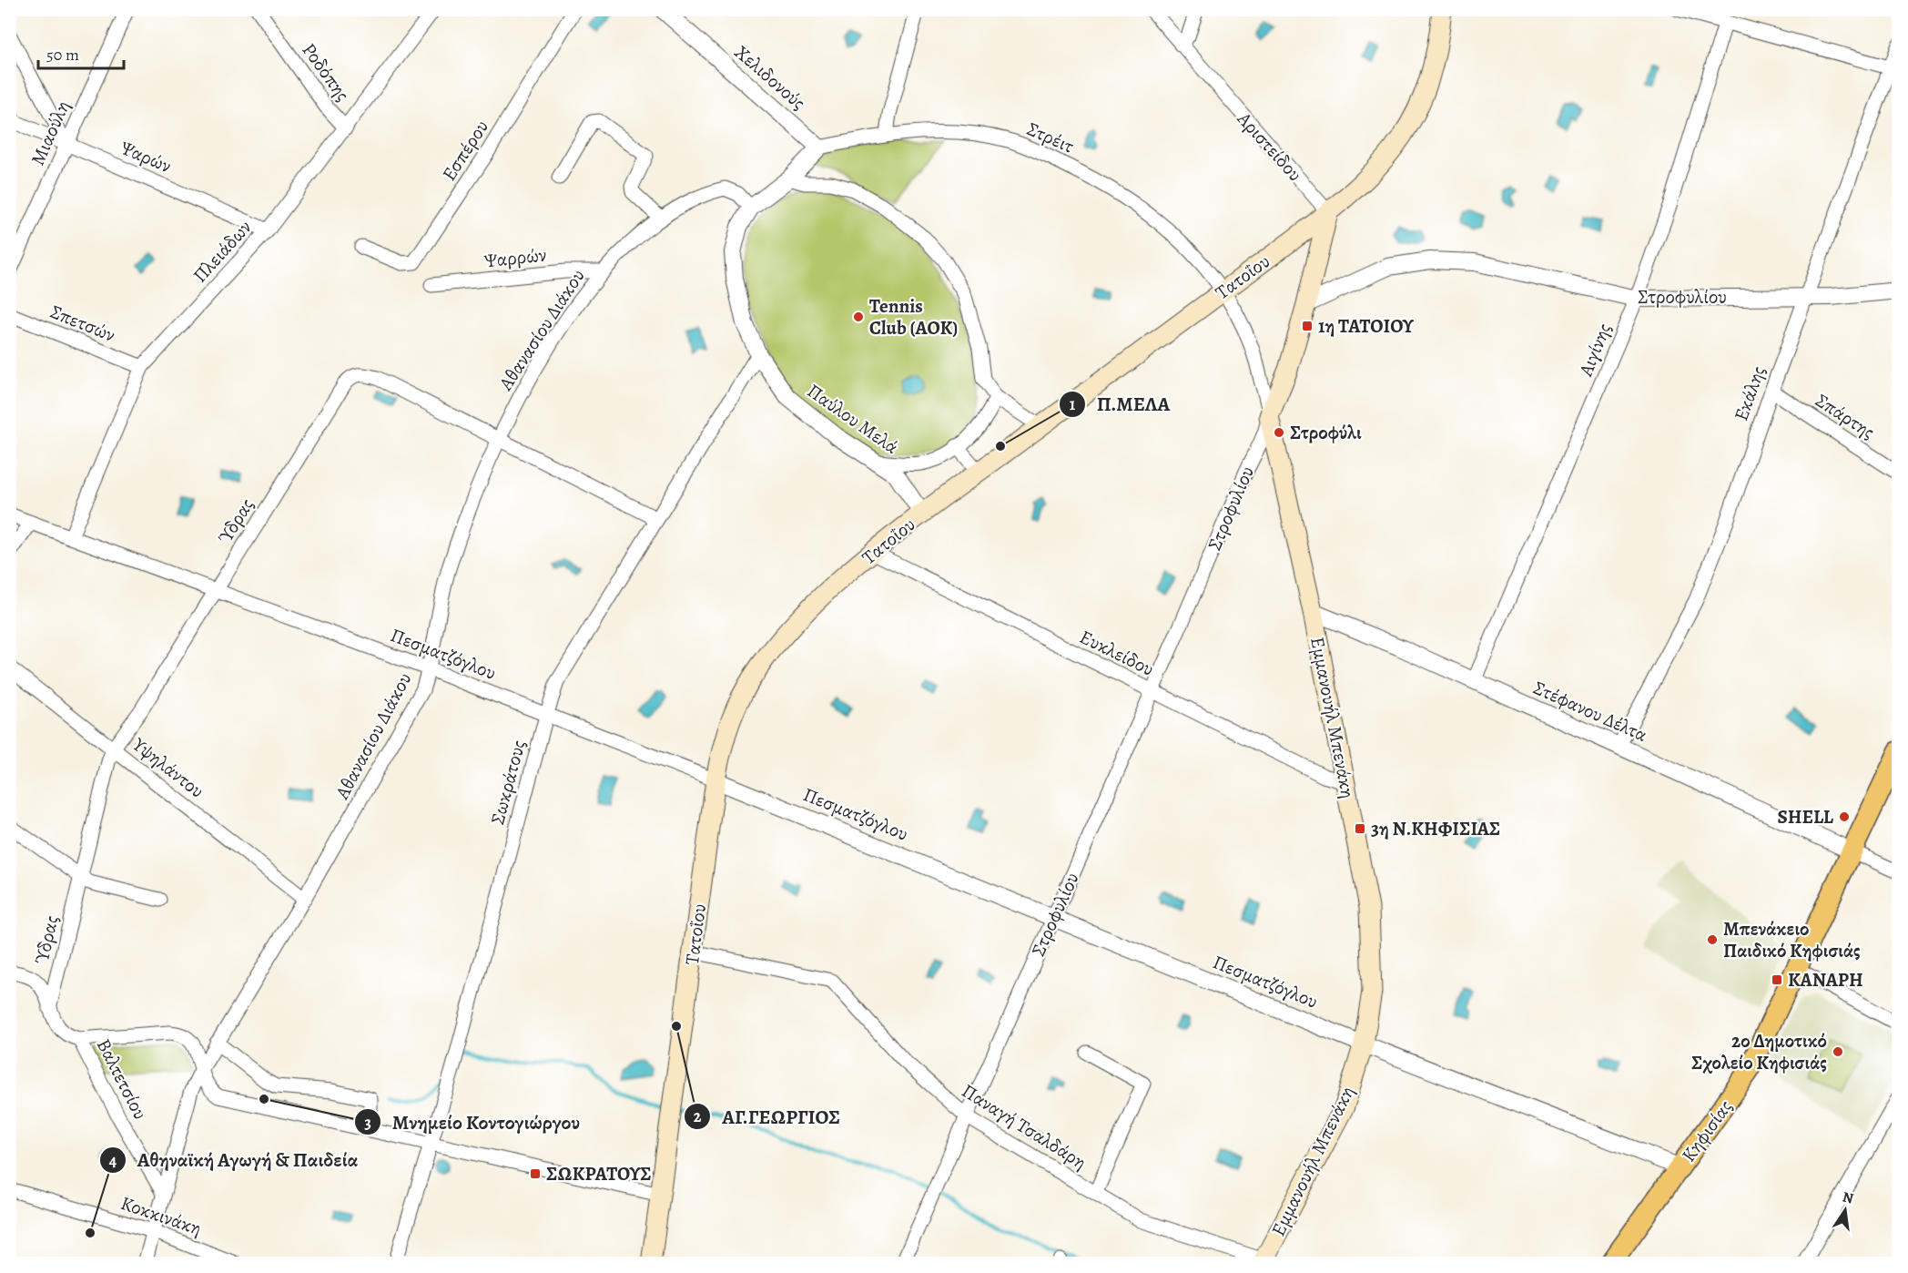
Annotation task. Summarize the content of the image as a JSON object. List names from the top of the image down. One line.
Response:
{"streets":{"main road":["Τατοΐου","Στροφυλίου","Εμμανουήλ Μπενάκη","Κηφισίας"],"street":["Ροδόπης","Χελιδονούς","Μιαούλη","Στρέιτ","Αριστείδου","Εσπέρου","Ψαρών","Πλειάδων","Ψαρρών","Σπετσών","Αθανασίου Διάκου","Αιγίνης","Εκάλης","Σπάρτης","Παύλου Μελά","Ύδρας","Ευκλείδου","Πεσματζόγλου","Στέφανου Δέλτα","Υψηλάντου","Σωκράτους","Βαλτετσίου","Παναγή Τσαλδάρη","Κοκκινάκη"]},"crossings":[["Ροδόπης","Πλειάδων"],["Χελιδονούς","Στρέιτ"],["Μιαούλη","Ψαρών"],["Στρέιτ","Τατοΐου"],["Στρέιτ","Εμμανουήλ Μπενάκη"],["Αριστείδου","Τατοΐου"],["Ψαρών","Πλειάδων"],["Πλειάδων","Σπετσών"],["Πλειάδων","Πεσματζόγλου"],["Ψαρρών","Αθανασίου Διάκου"],["Τατοΐου","Παύλου Μελά"],["Τατοΐου","Ευκλείδου"],["Τατοΐου","Πεσματζόγλου"],["Τατοΐου","Εμμανουήλ Μπενάκη"],["Τατοΐου","Παναγή Τσαλδάρη"],["Στροφυλίου","Αιγίνης"],["Στροφυλίου","Εκάλης"],["Στροφυλίου","Ευκλείδου"],["Στροφυλίου","Πεσματζόγλου"],["Στροφυλίου","Εμμανουήλ Μπενάκη"],["Στροφυλίου","Παναγή Τσαλδάρη"],["Αθανασίου Διάκου","Παύλου Μελά"],["Αθανασίου Διάκου","Ύδρας"],["Αθανασίου Διάκου","Πεσματζόγλου"],["Αθανασίου Διάκου","Υψηλάντου"],["Αθανασίου Διάκου","Βαλτετσίου"],["Αθανασίου Διάκου","Κοκκινάκη"],["Αιγίνης","Στέφανου Δέλτα"],["Εκάλης","Σπάρτης"],["Εκάλης","Στέφανου Δέλτα"],["Παύλου Μελά","Σωκράτους"],["Ύδρας","Πεσματζόγλου"],["Ύδρας","Υψηλάντου"],["Ύδρας","Σωκράτους"],["Ευκλείδου","Εμμανουήλ Μπενάκη"],["Πεσματζόγλου","Εμμανουήλ Μπενάκη"],["Πεσματζόγλου","Σωκράτους"],["Πεσματζόγλου","Κηφισίας"],["Στέφανου Δέλτα","Εμμανουήλ Μπενάκη"],["Στέφανου Δέλτα","Κηφισίας"],["Εμμανουήλ Μπενάκη","Παναγή Τσαλδάρη"]],"places":{"other":["Tennis Club (AOK)","Στροφύλι","Π.ΜΕΛΑ","SHELL","Μπενάκειο Παιδικό Κηφισιάς","ΑΓ.ΓΕΩΡΓΙΟΣ","2ο Δημοτικό Σχολείο Κηφισιάς","Μνημείο Κοντογιώργου","Αθηναϊκή Αγωγή & Παιδεία"],"transit":["1η ΤΑΤΟΙΟΥ","3η Ν.ΚΗΦΙΣΙΑΣ","ΚΑΝΑΡΗ","ΣΩΚΡΑΤΟΥΣ"]},"scale_bar":"50 m","north":"top"}
